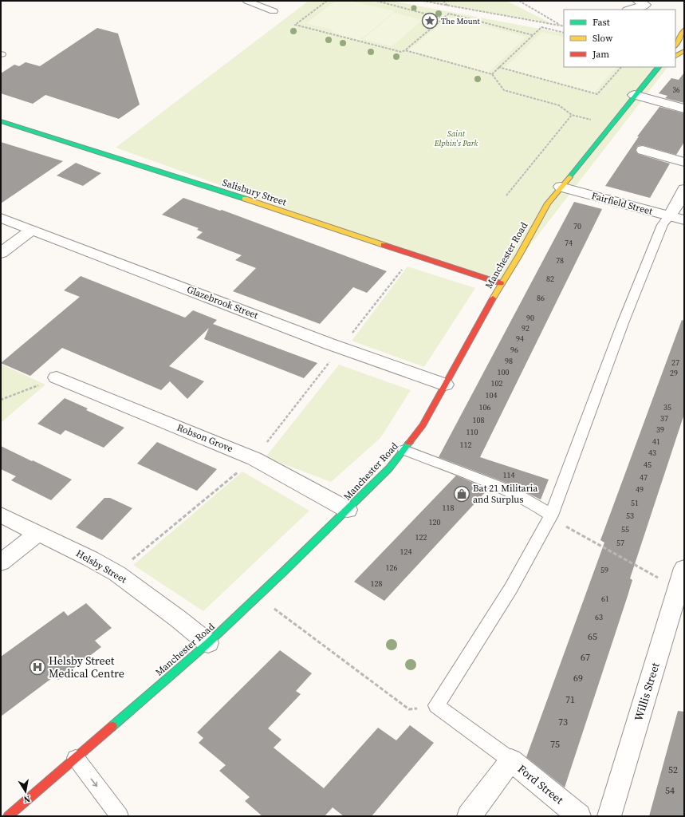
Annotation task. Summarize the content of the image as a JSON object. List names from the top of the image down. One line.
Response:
{"streets":{"main road":["Salisbury Street","Manchester Road"],"street":["Fairfield Street","Glazebrook Street","Robson Grove","Helsby Street","Willis Street","Ford Street"]},"crossings":[["Salisbury Street","Manchester Road"],["Fairfield Street","Manchester Road"],["Manchester Road","Glazebrook Street"],["Manchester Road","Robson Grove"],["Manchester Road","Helsby Street"]],"parks":["Saint Elphin's Park"],"places":{"place":["The Mount"],"shop":["Bat 21 Militaria and Surplus"],"hospital":["Helsby Street Medical Centre"]},"house_numbers":["36","70","74","78","82","86","90","92","94","96","98","27","100","29","102","104","106","35","37","108","39","110","41","112","43","45","114","47","49","51","118","53","120","55","122","57","124","126","59","128","61","63","65","67","69","71","73","75","52","54"],"legend":["Fast","Slow","Jam"],"north":"bottom"}
